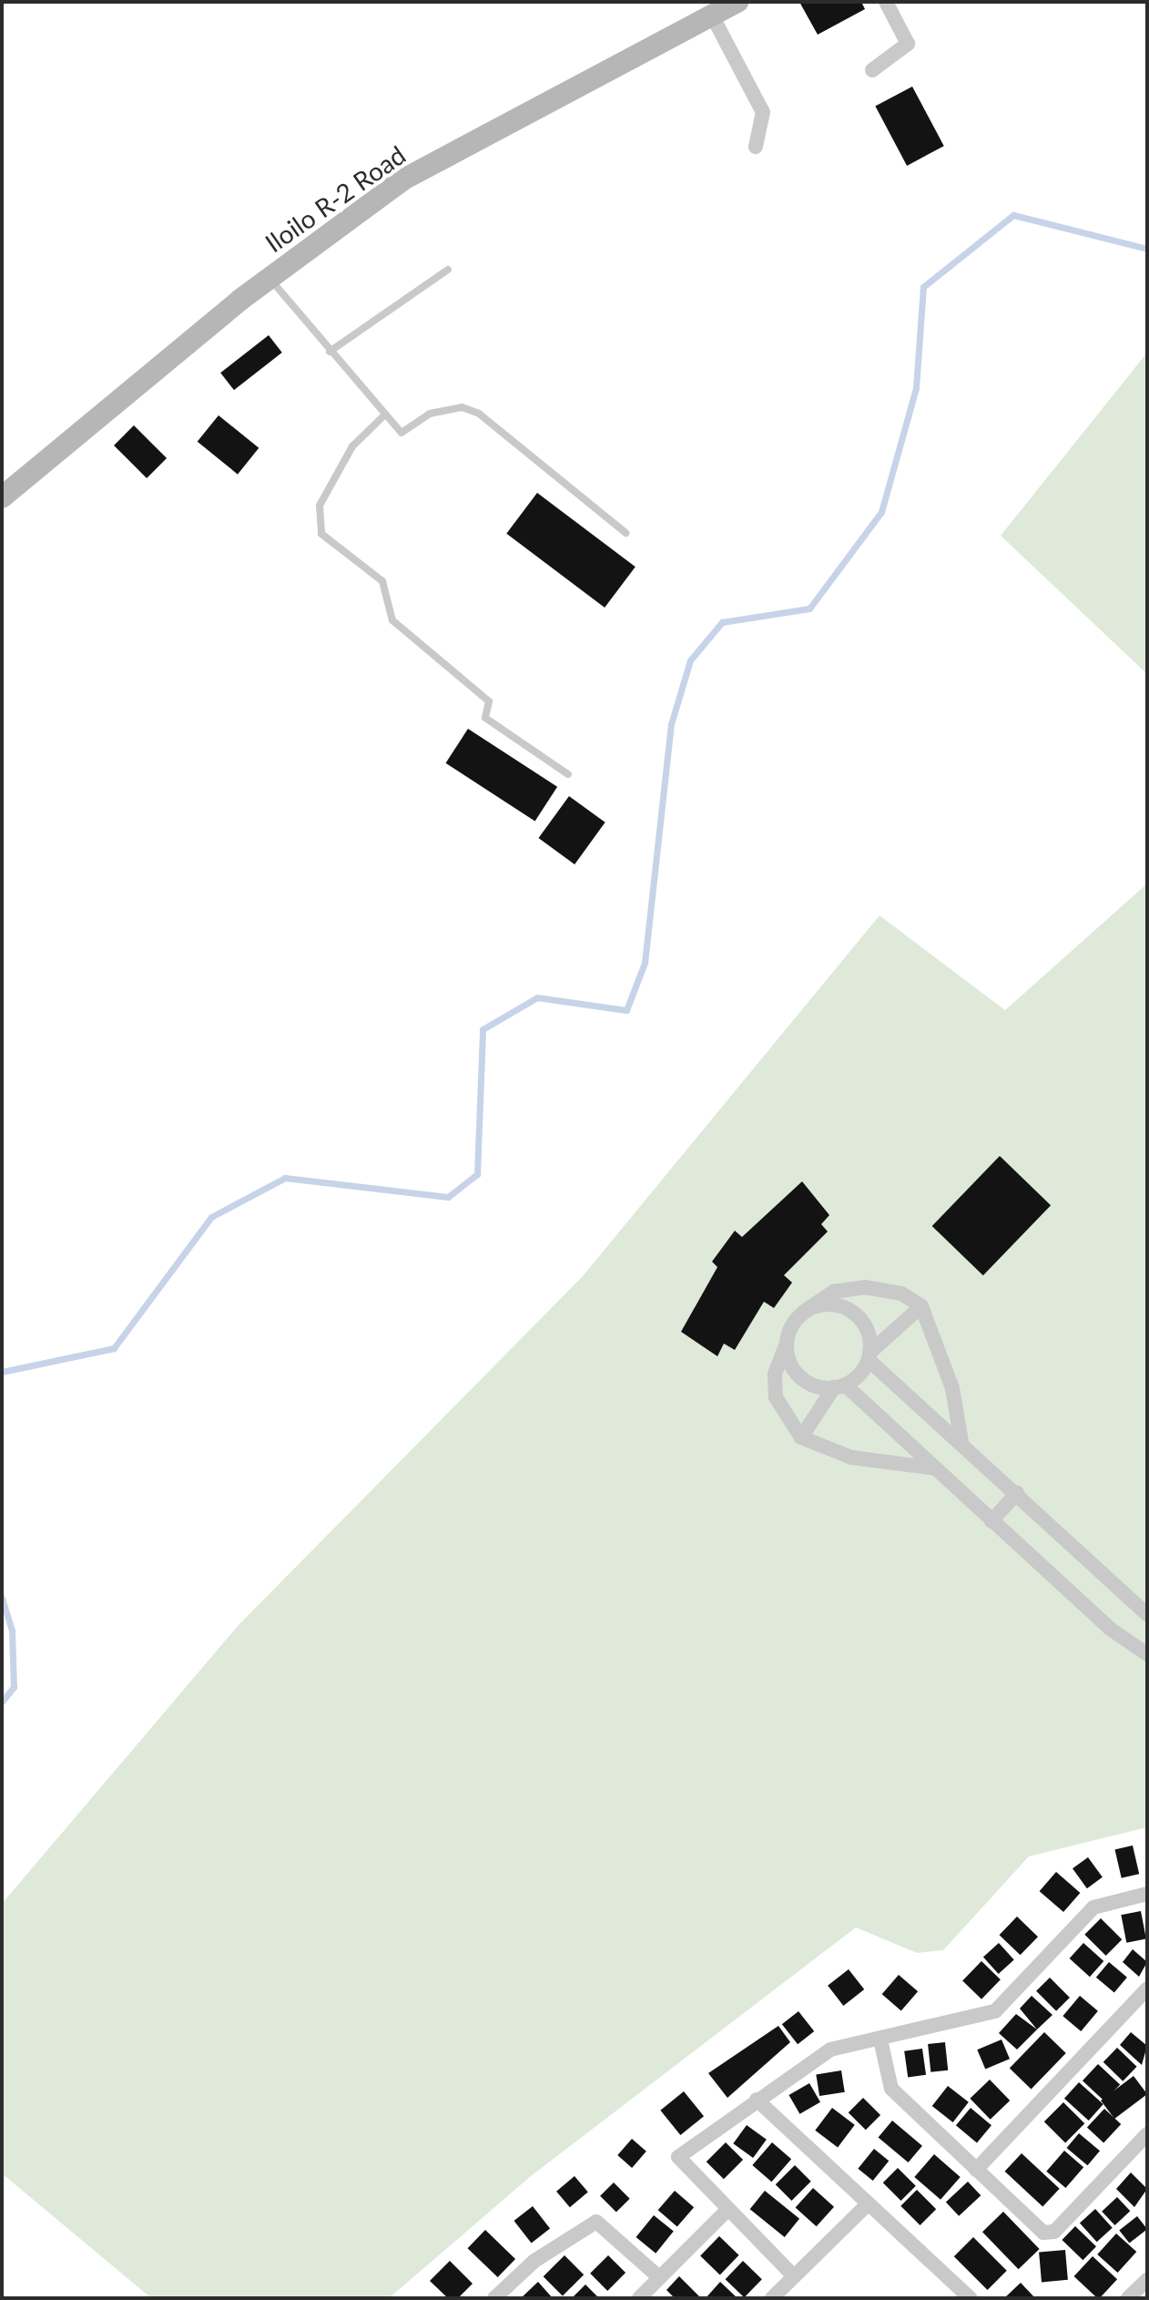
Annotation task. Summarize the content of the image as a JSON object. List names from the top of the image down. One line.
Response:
{"streets":{"main road":["Iloilo R-2 Road"]}}
